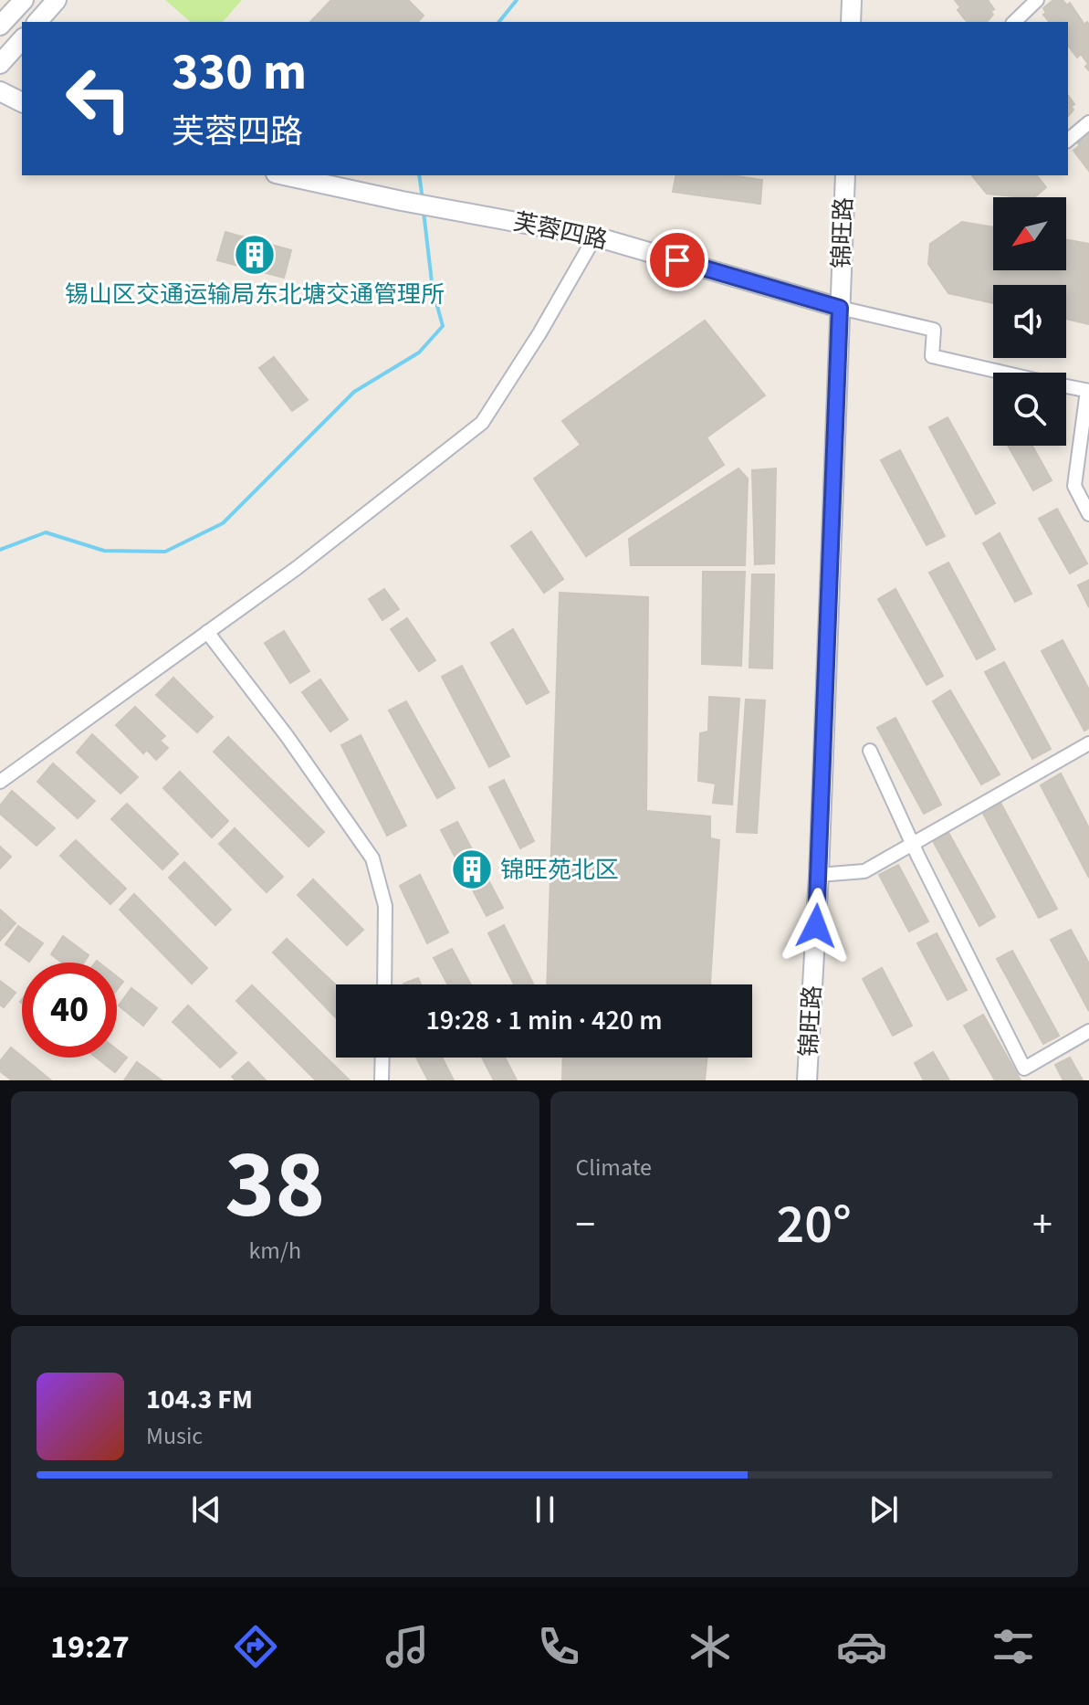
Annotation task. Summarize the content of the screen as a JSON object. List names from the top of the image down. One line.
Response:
{"streets":{"street":["芙蓉四路","锦旺路"]},"crossings":[["芙蓉四路","锦旺路"]],"places":{"building":["锡山区交通运输局东北塘交通管理所","锦旺苑北区"]},"north":"bottom left","page":{"turn":["330 m","芙蓉四路"],"limit":"40","trip":"19:28 · 1 min · 420 m","tile":[["38","km/h"],"Climate"],"heat":["−","20°","+"],"song":["104.3 FM","Music"],"tabs":"19:27"}}
